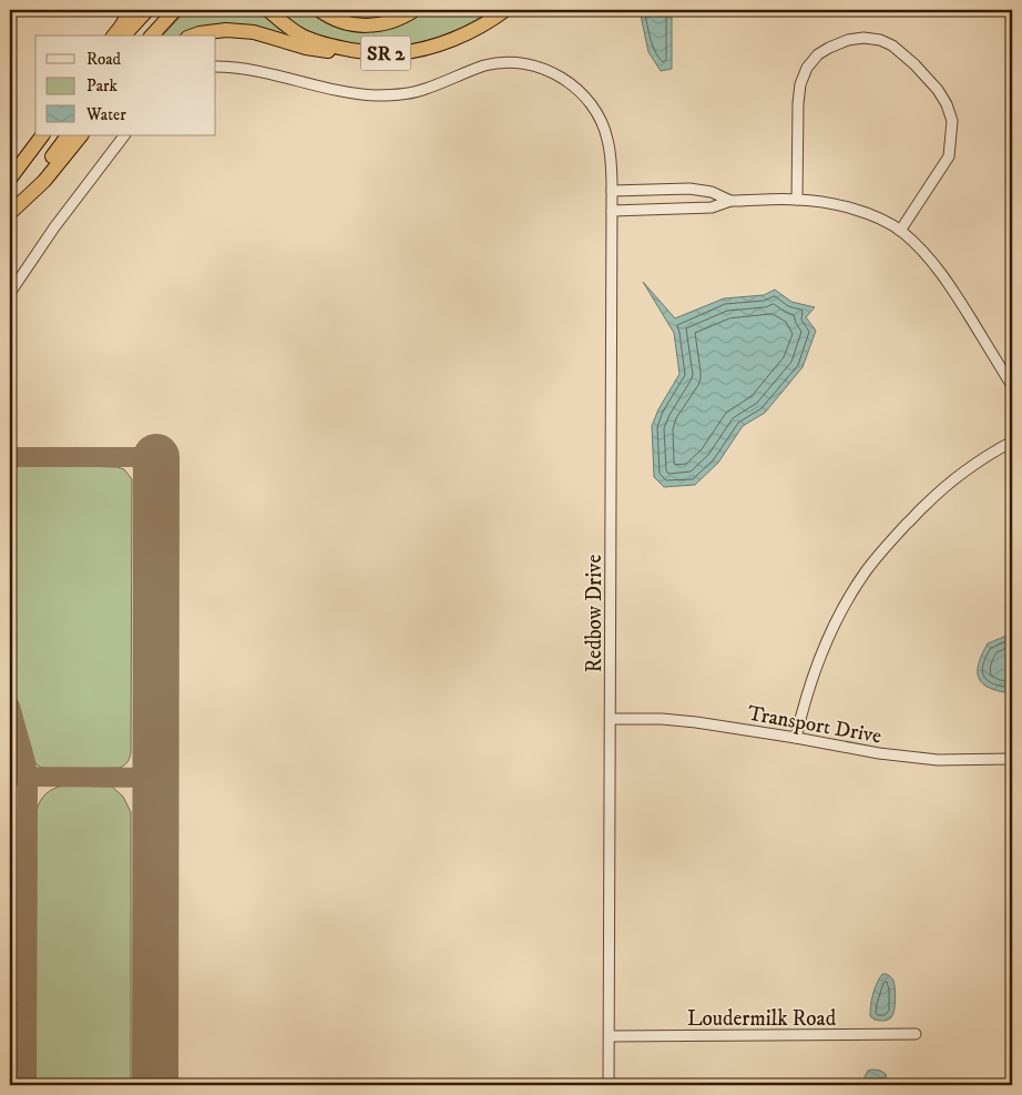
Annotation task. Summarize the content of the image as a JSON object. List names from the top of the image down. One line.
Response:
{"streets":{"highway":["SR 2"],"street":["Redbow Drive","Transport Drive","Loudermilk Road"]},"crossings":[["Redbow Drive","Transport Drive"],["Redbow Drive","Loudermilk Road"]],"legend":["Road","Park","Water"]}
